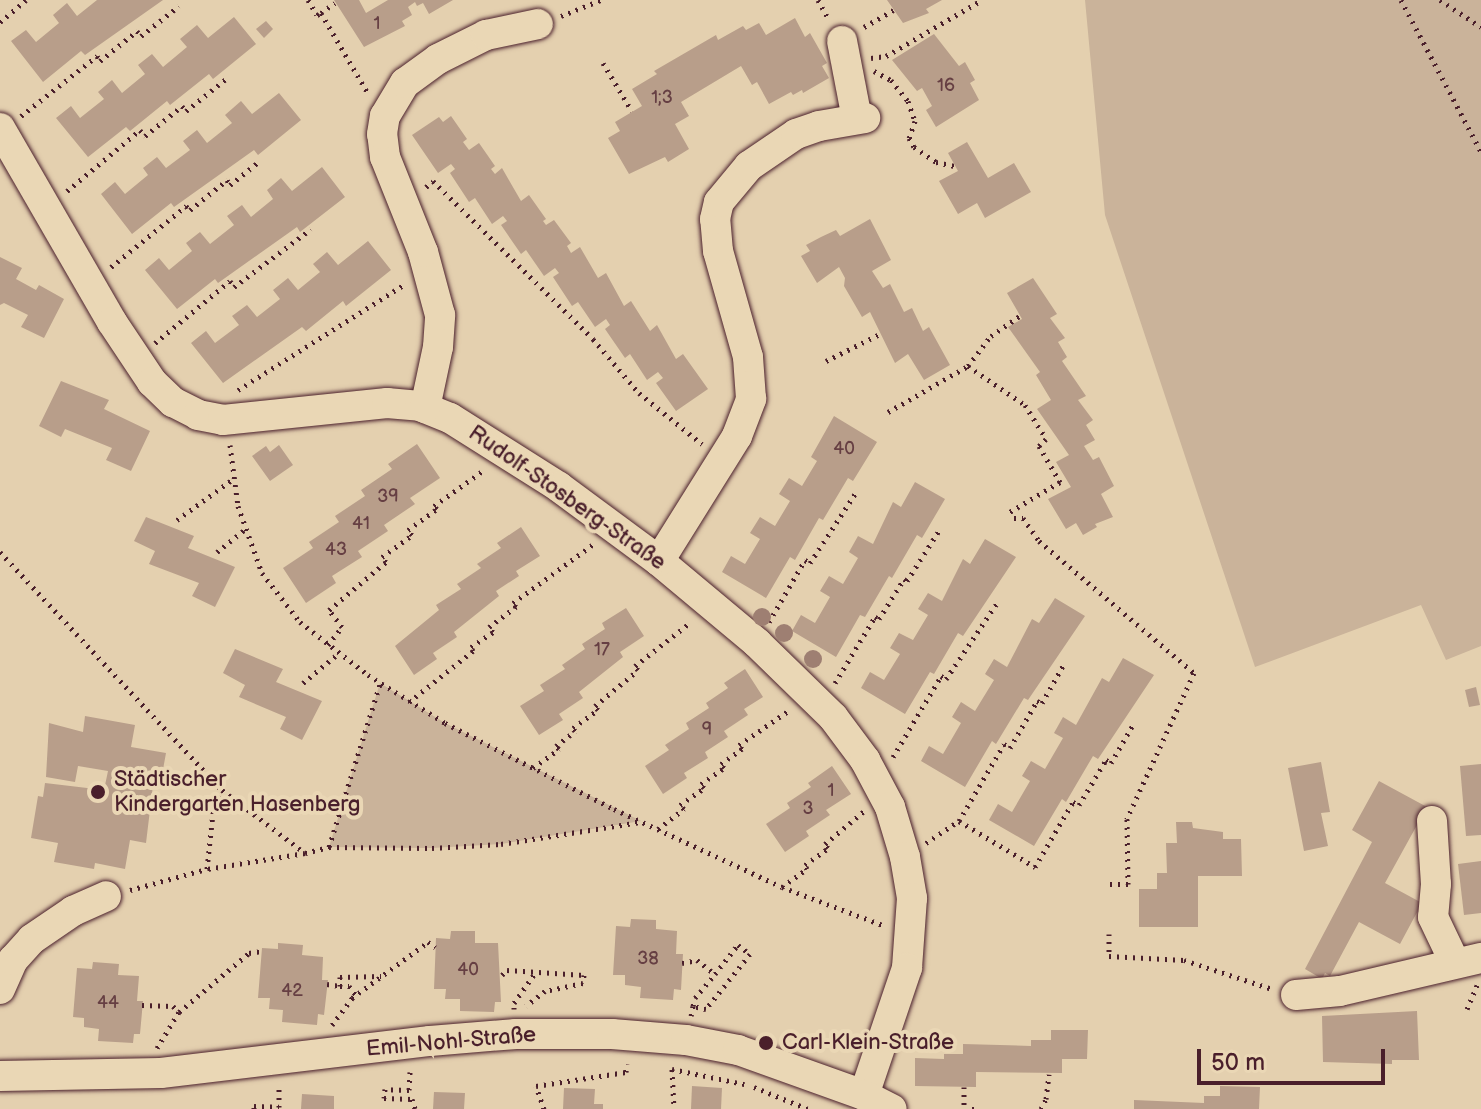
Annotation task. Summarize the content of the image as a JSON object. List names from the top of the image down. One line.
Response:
{"streets":{"street":["Rudolf-Stosberg-Straße","Emil-Nohl-Straße"]},"crossings":[["Rudolf-Stosberg-Straße","Emil-Nohl-Straße"]],"places":["Städtischer Kindergarten Hasenberg","Carl-Klein-Straße"],"house_numbers":["1","16","1;3","40","39","41","43","17","9","1","3","38","40","42","44"],"scale_bar":"50 m"}
